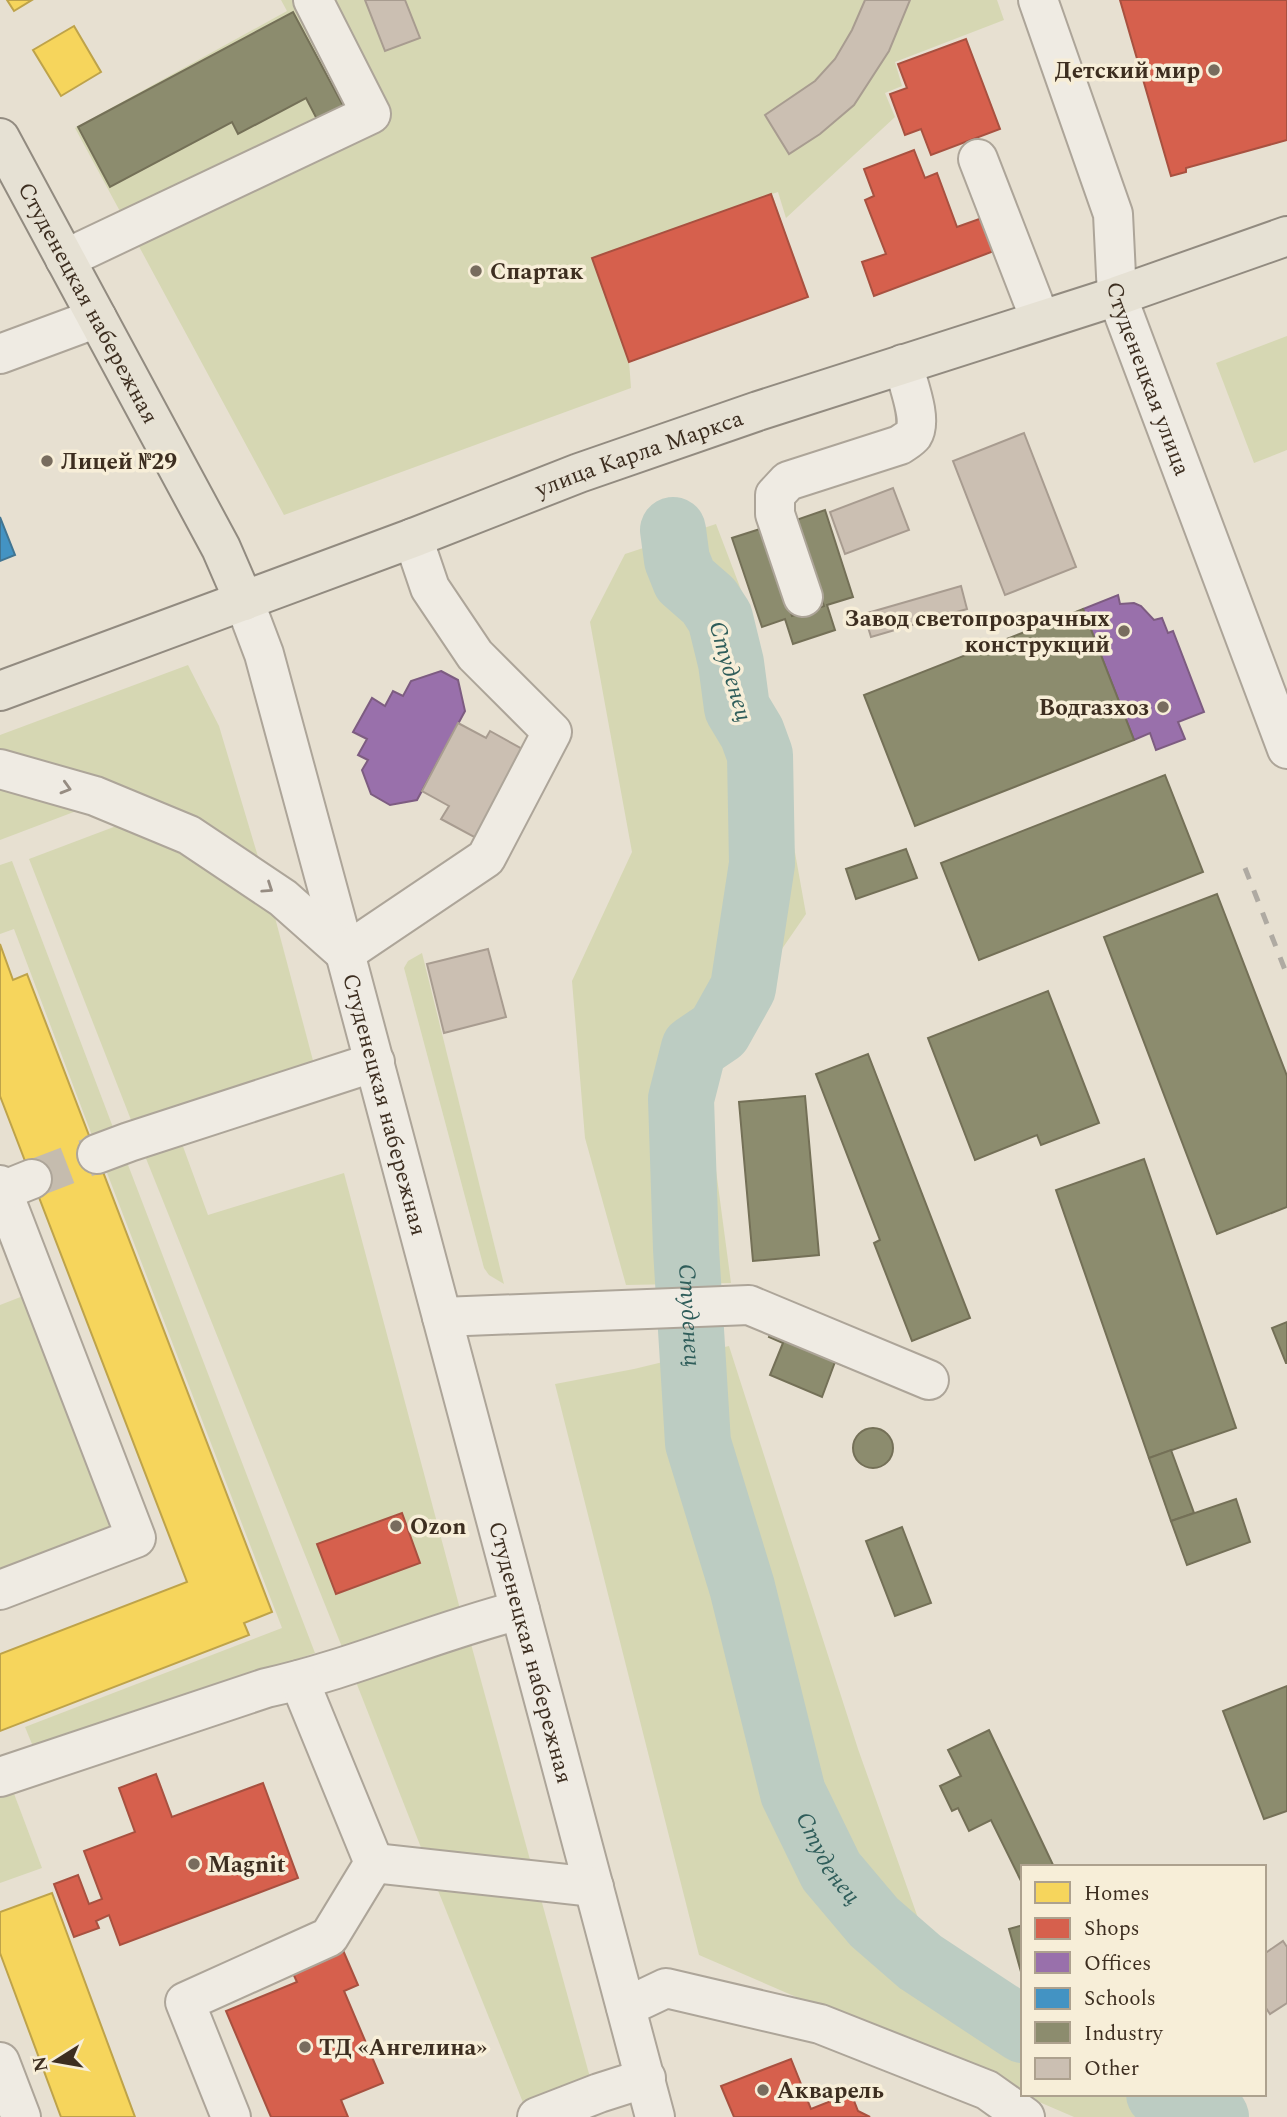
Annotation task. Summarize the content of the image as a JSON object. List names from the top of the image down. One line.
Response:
{"streets":{"main road":["Студенецкая набережная","улица Карла Маркса"],"street":["Студенецкая улица"]},"crossings":[["Студенецкая набережная","улица Карла Маркса"],["Студенецкая улица","улица Карла Маркса"]],"water":["Студенец"],"places":["Детский мир","Спартак","Лицей №29","Завод светопрозрачных конструкций","Водгазхоз","Ozon","Magnit","ТД «Ангелина»","Акварель"],"legend":["Homes","Shops","Offices","Schools","Industry","Other"],"north":"left"}
